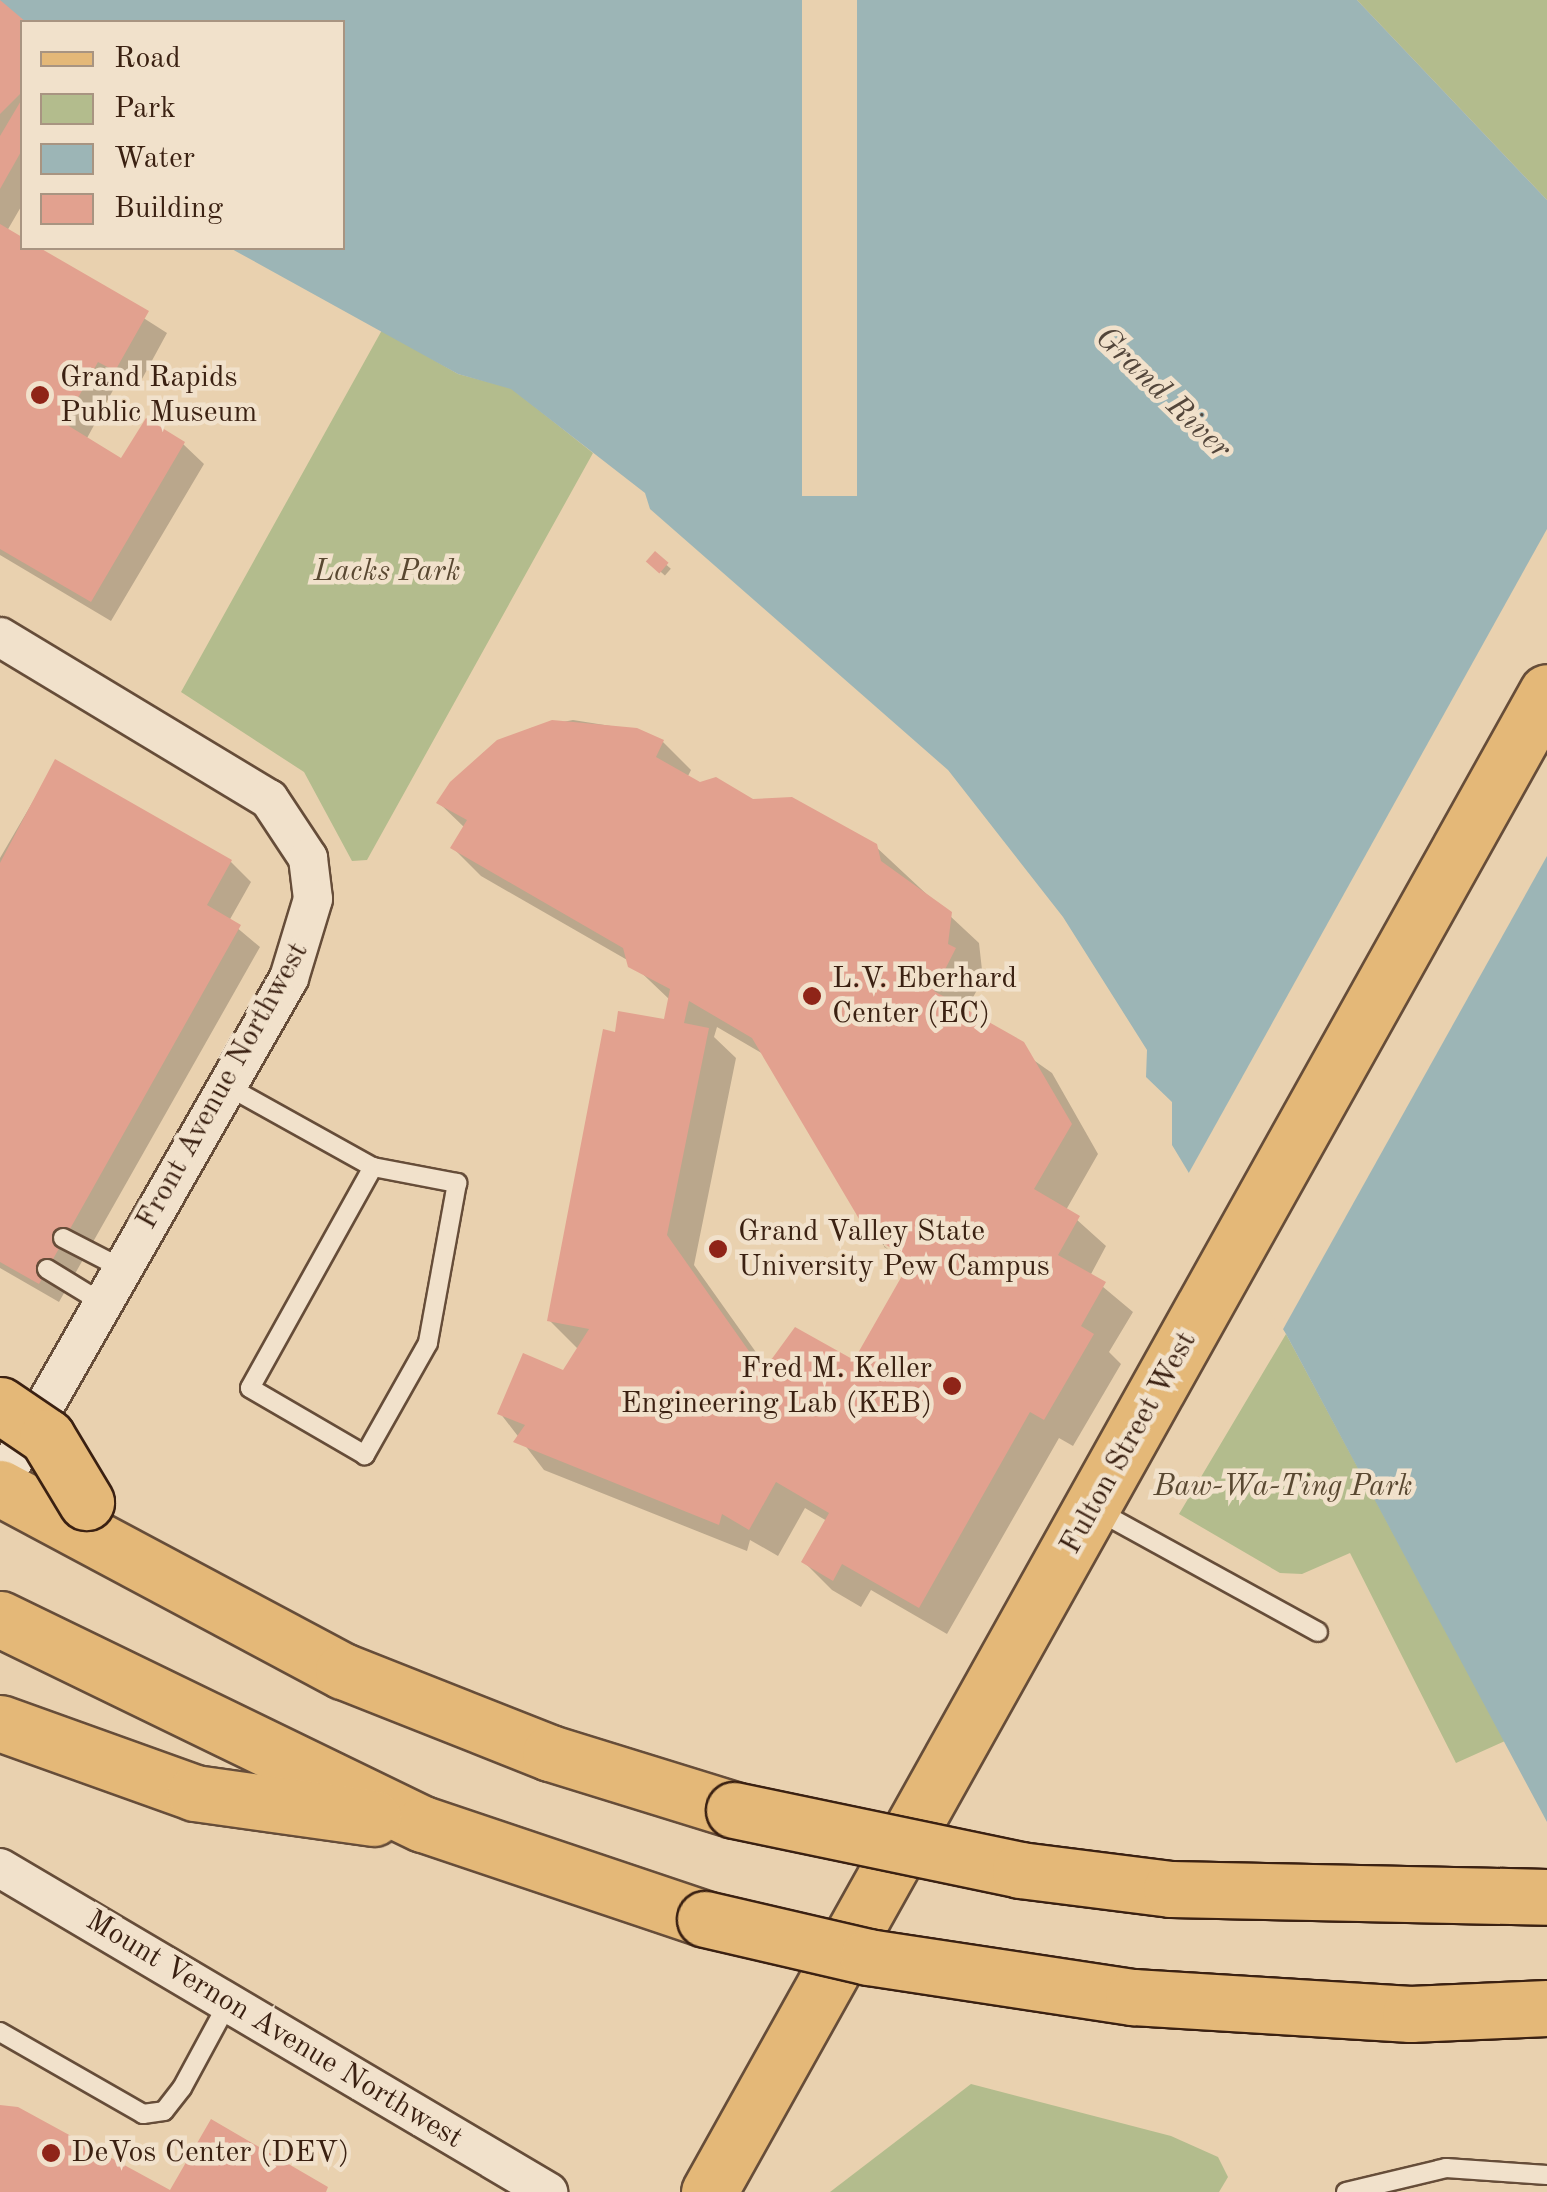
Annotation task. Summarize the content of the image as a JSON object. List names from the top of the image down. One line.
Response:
{"streets":{"main road":["Fulton Street West"],"street":["Front Avenue Northwest","Mount Vernon Avenue Northwest"]},"water":["Grand River"],"parks":["Lacks Park","Baw-Wa-Ting Park"],"places":["Grand Rapids Public Museum","L.V. Eberhard Center (EC)","Grand Valley State University Pew Campus","Fred M. Keller Engineering Lab (KEB)","DeVos Center (DEV)"],"legend":["Road","Park","Water","Building"]}
